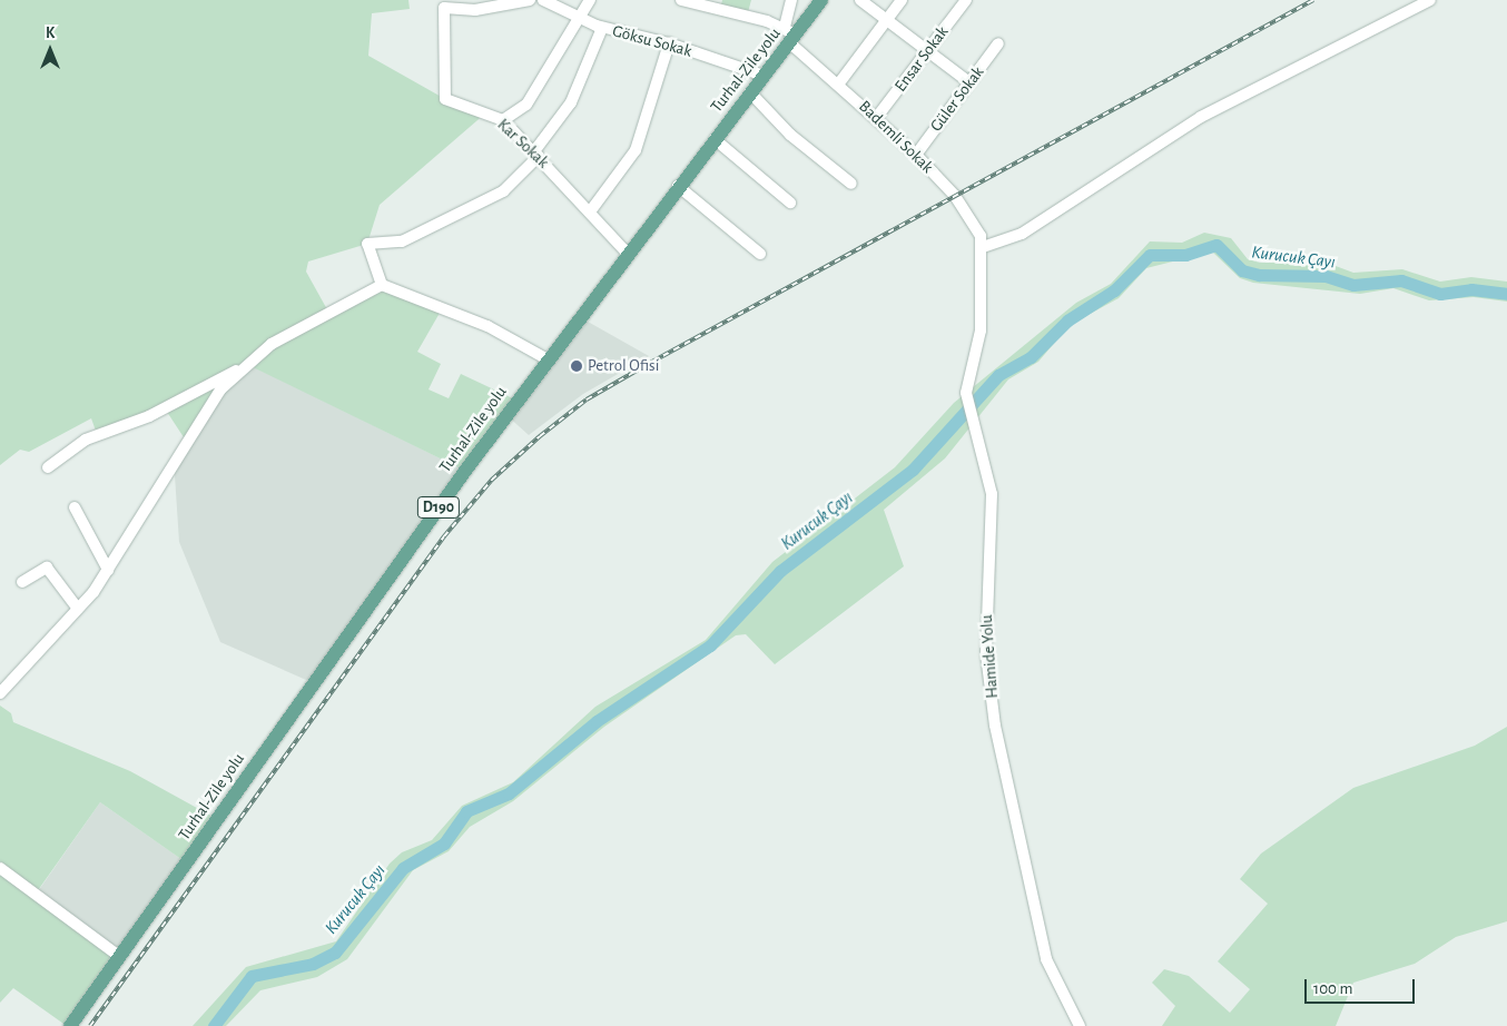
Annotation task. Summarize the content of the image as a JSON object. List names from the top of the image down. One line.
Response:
{"streets":{"main road":["Turhal-Zile yolu","D190"],"street":["Göksu Sokak","Ensar Sokak","Güler Sokak","Bademli Sokak","Kar Sokak","Hamide Yolu"]},"crossings":[["Göksu Sokak","Turhal-Zile yolu"],["Ensar Sokak","Bademli Sokak"],["Turhal-Zile yolu","Bademli Sokak"],["Turhal-Zile yolu","Kar Sokak"],["Güler Sokak","Bademli Sokak"],["Bademli Sokak","Hamide Yolu"]],"water":["Kurucuk Çayı"],"places":["Petrol Ofisi"],"scale_bar":"100 m","north":"top"}
